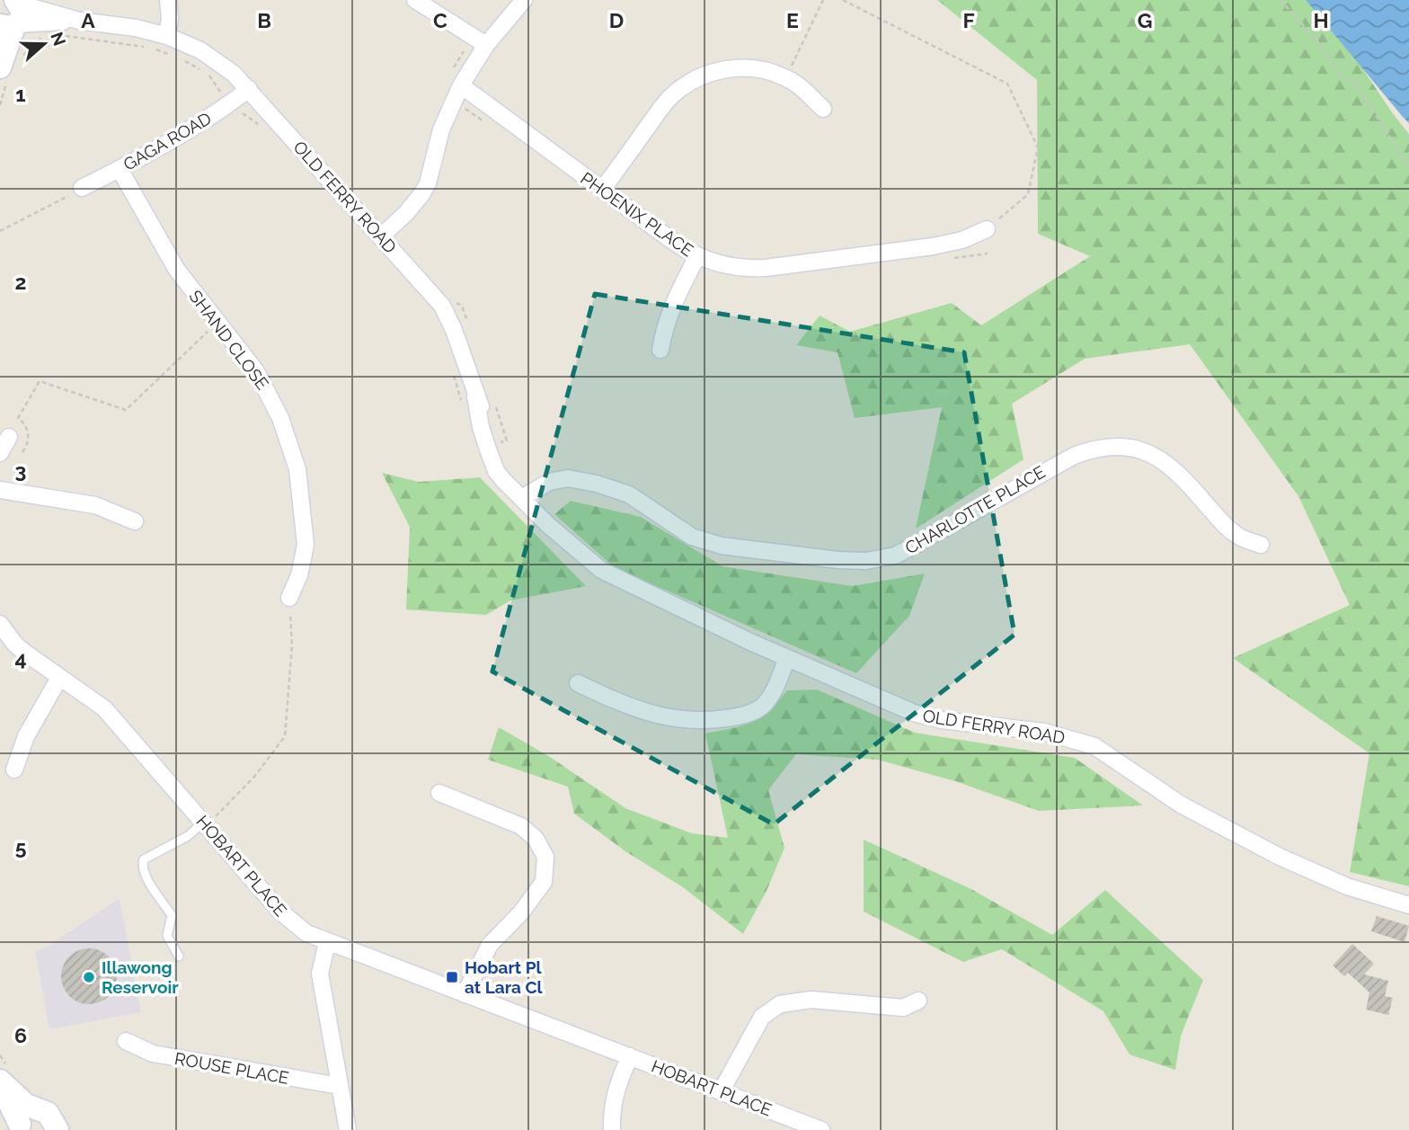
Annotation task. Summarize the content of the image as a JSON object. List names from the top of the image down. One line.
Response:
{"streets":{"street":["GAGA ROAD","OLD FERRY ROAD","PHOENIX PLACE","SHAND CLOSE","CHARLOTTE PLACE","HOBART PLACE","ROUSE PLACE"]},"crossings":[["GAGA ROAD","OLD FERRY ROAD"],["GAGA ROAD","SHAND CLOSE"],["OLD FERRY ROAD","CHARLOTTE PLACE"]],"places":{"other":["Illawong Reservoir"],"transit":["Hobart Pl at Lara Cl"]},"north":"right","grid":{"columns":["A","B","C","D","E","F","G","H"],"rows":["1","2","3","4","5","6"]}}
